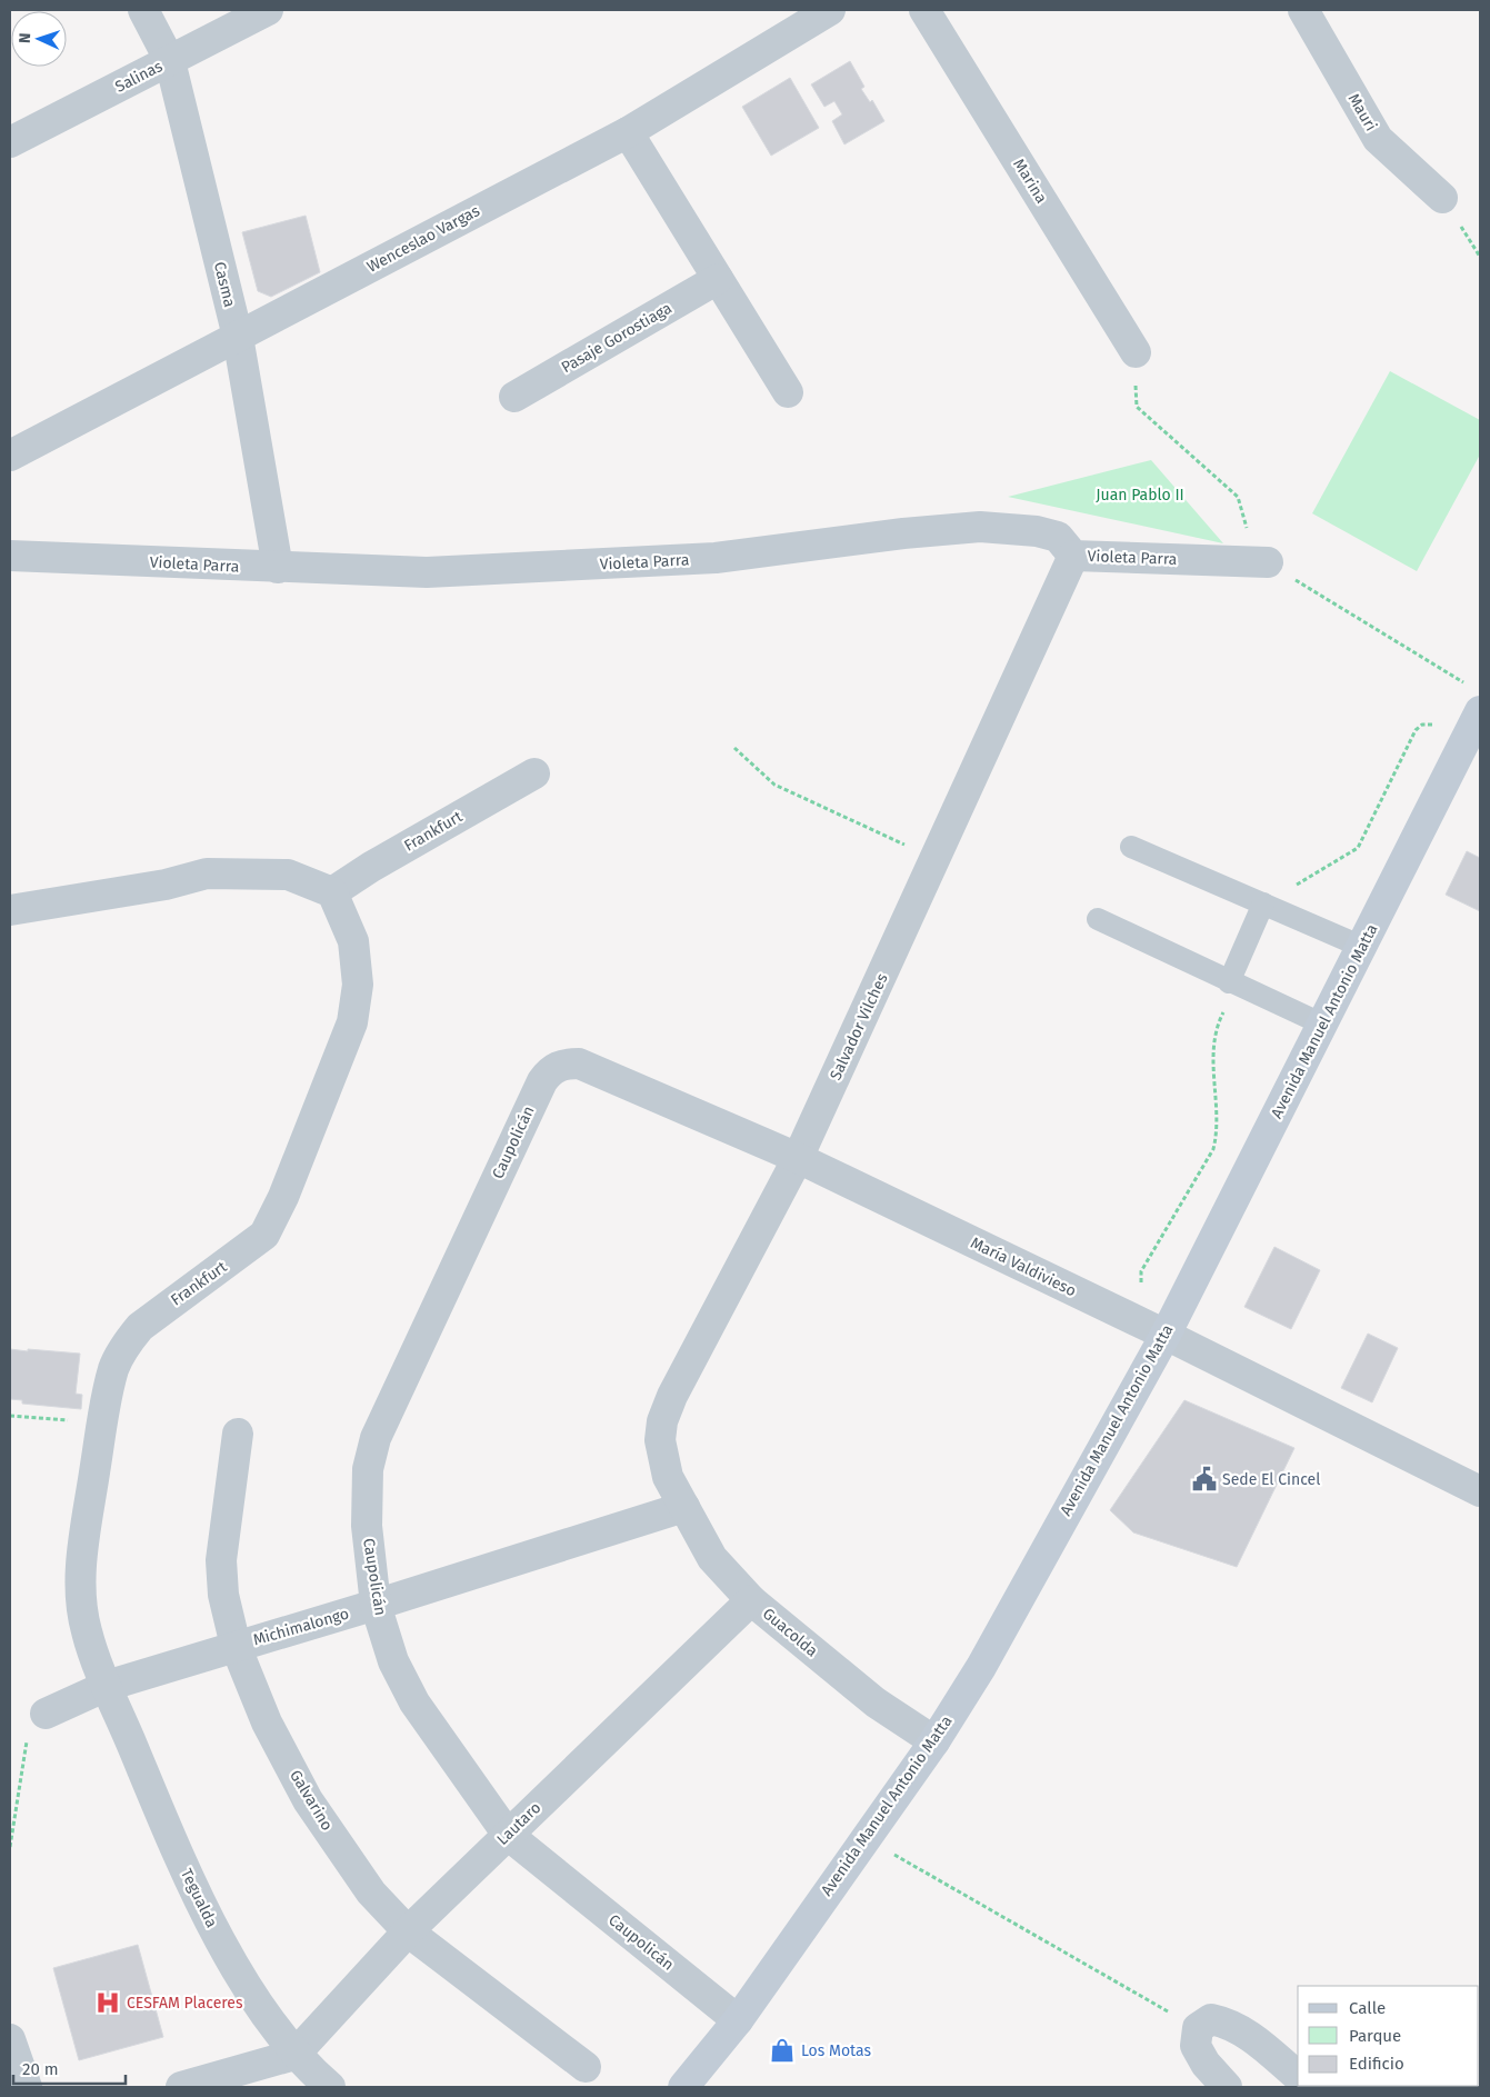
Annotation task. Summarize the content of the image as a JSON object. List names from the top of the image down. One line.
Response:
{"streets":{"main road":["Avenida Manuel Antonio Matta"],"street":["Salinas","Mauri","Marina","Wenceslao Vargas","Casma","Pasaje Gorostiaga","Violeta Parra","Frankfurt","Salvador Vilches","Caupolicán","María Valdivieso","Michimalongo","Guacolda","Galvarino","Lautaro","Tegualda"]},"crossings":[["Salinas","Casma"],["Wenceslao Vargas","Casma"],["Casma","Violeta Parra"],["Violeta Parra","Salvador Vilches"],["Frankfurt","Michimalongo"],["Frankfurt","Tegualda"],["Avenida Manuel Antonio Matta","Caupolicán"],["Avenida Manuel Antonio Matta","María Valdivieso"],["Avenida Manuel Antonio Matta","Guacolda"],["Salvador Vilches","María Valdivieso"],["Salvador Vilches","Michimalongo"],["Salvador Vilches","Guacolda"],["Caupolicán","María Valdivieso"],["Caupolicán","Michimalongo"],["Caupolicán","Lautaro"],["Michimalongo","Guacolda"],["Michimalongo","Galvarino"],["Michimalongo","Tegualda"],["Guacolda","Lautaro"],["Galvarino","Lautaro"],["Lautaro","Tegualda"]],"parks":["Juan Pablo II"],"places":{"public building":["Sede El Cincel"],"hospital":["CESFAM Placeres"],"shop":["Los Motas"]},"legend":["Calle","Parque","Edificio"],"scale_bar":"20 m","north":"left"}
